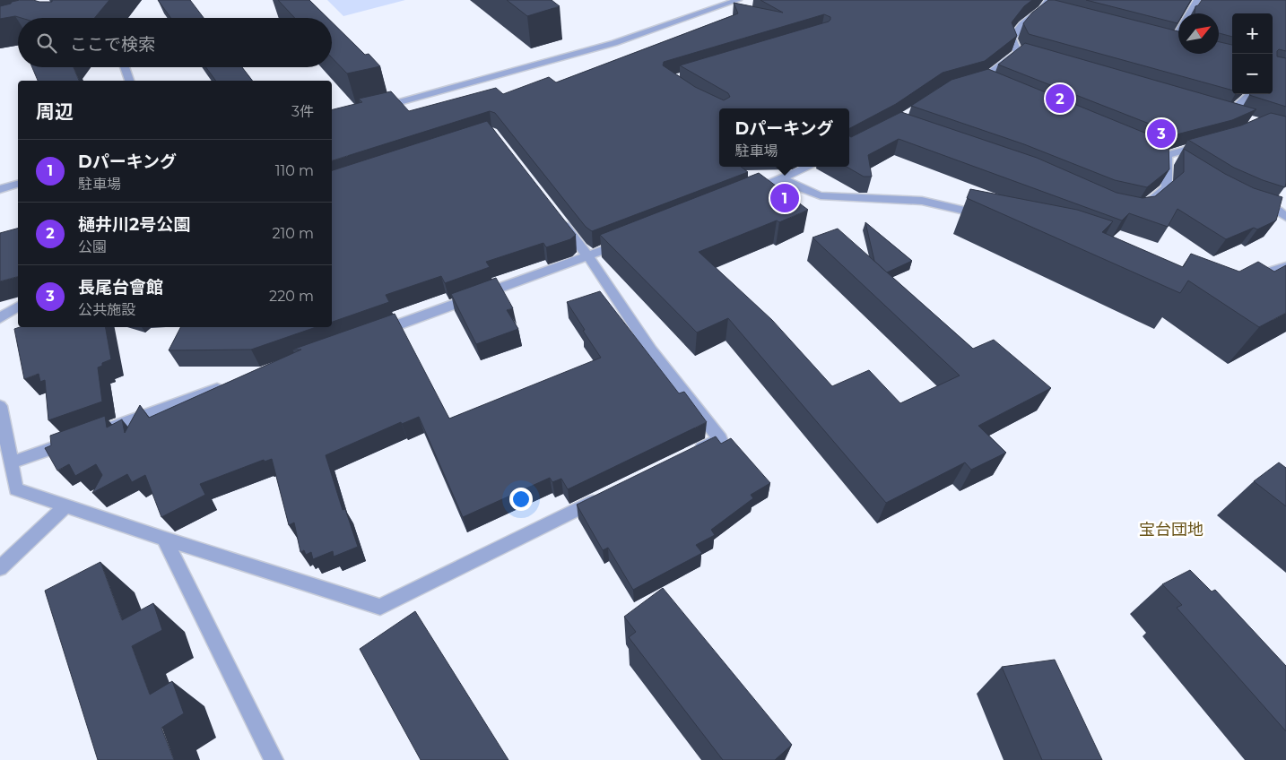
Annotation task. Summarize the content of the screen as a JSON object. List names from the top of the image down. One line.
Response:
{"districts":["宝台団地"],"north":"top right","page":{"map_buttons":["+","−"],"search":"ここで検索","heading":["周辺","3件"],"pins":["2","3","1"],"popup":["Dパーキング","駐車場"],"list":[{"mark":"1","name":"Dパーキング","note":"駐車場","value":"110 m"},{"mark":"2","name":"樋井川2号公園","note":"公園","value":"210 m"},{"mark":"3","name":"長尾台會館","note":"公共施設","value":"220 m"}]}}
